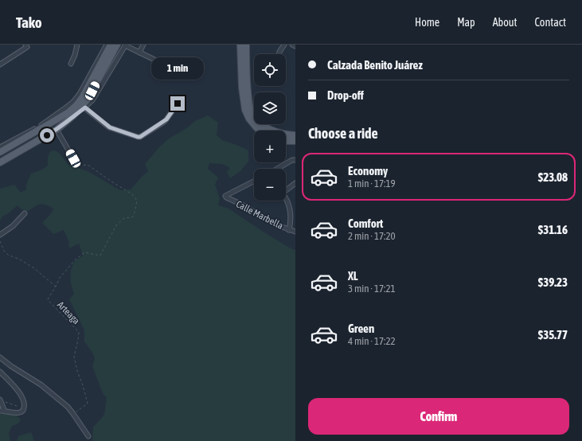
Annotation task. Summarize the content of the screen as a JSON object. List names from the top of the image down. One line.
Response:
{"streets":{"street":["Calle Marbella"],"path":["Arteaga"]},"page":{"header":"Tako","nav":["Home","Map","About","Contact"],"banner":["Calzada Benito Juárez","Drop-off"],"map_buttons":["+","−"],"bubble":"1 min","heading":"Choose a ride","list":[{"name":"Economy","note":"1 min · 17:19","value":"$23.08"},{"name":"Comfort","note":"2 min · 17:20","value":"$31.16"},{"name":"XL","note":"3 min · 17:21","value":"$39.23"},{"name":"Green","note":"4 min · 17:22","value":"$35.77"}],"buttons":"Confirm"}}
